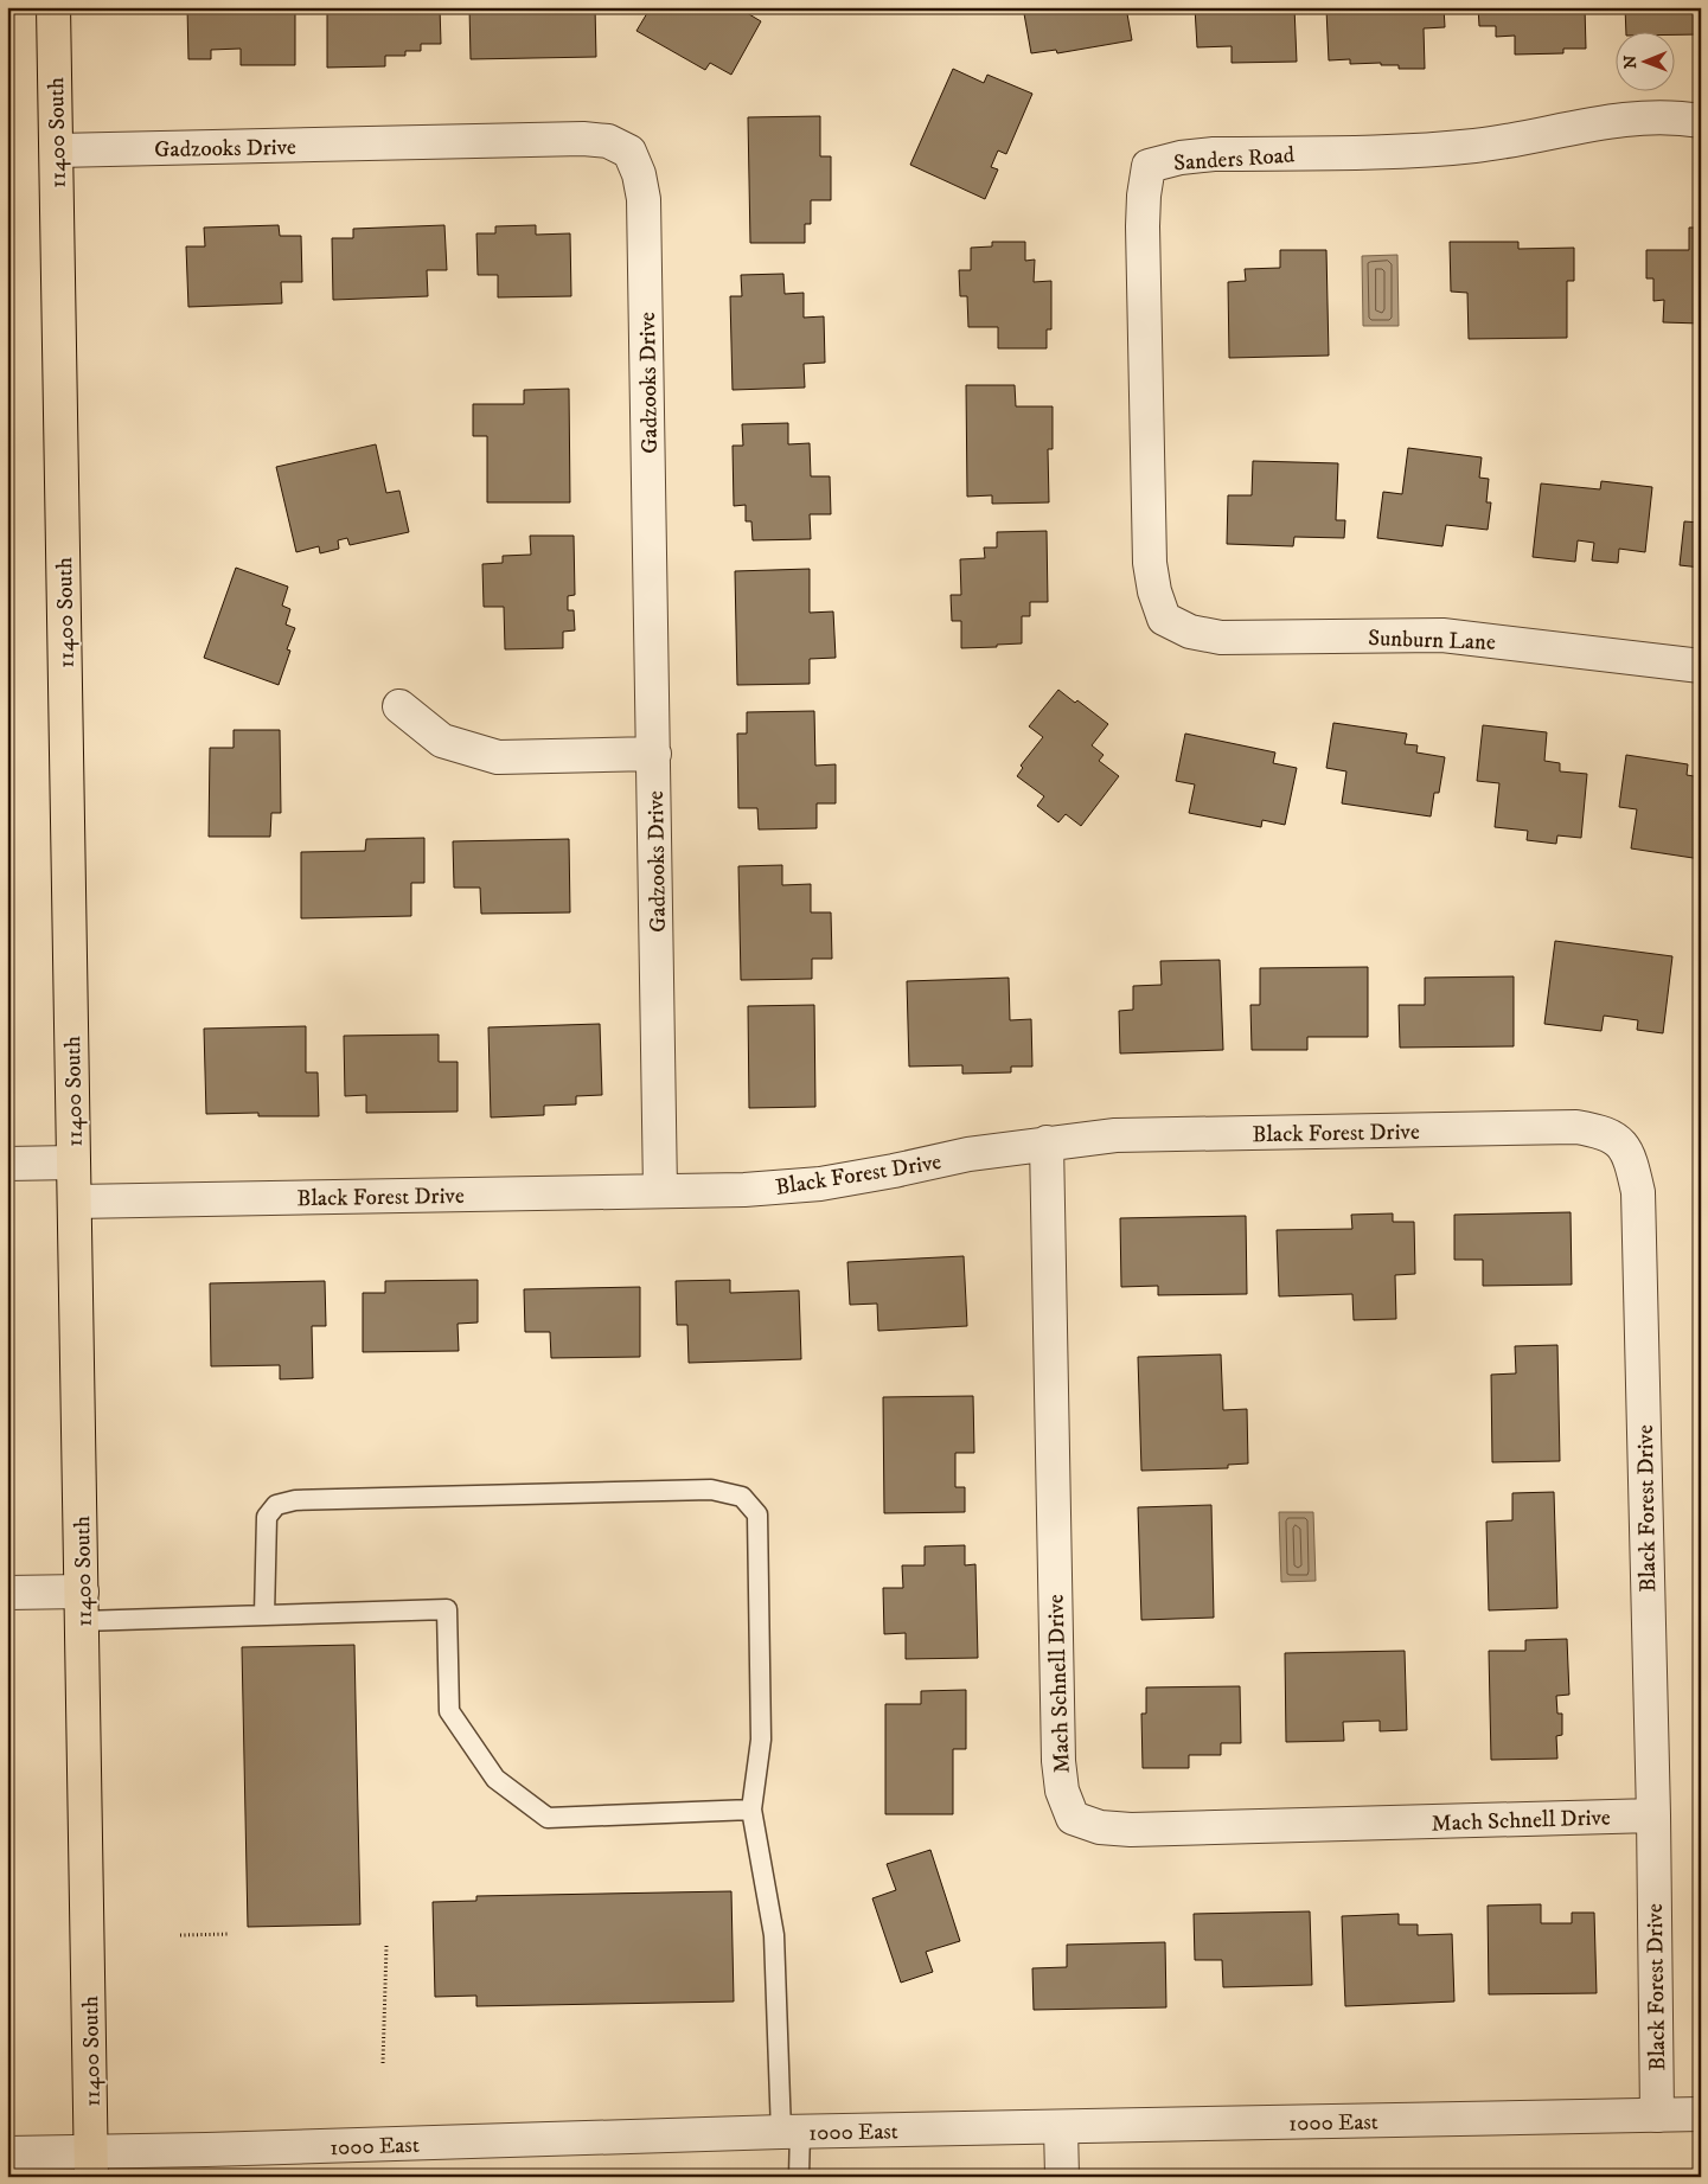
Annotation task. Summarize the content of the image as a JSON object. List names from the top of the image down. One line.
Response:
{"streets":{"main road":["11400 South"],"street":["Gadzooks Drive","Sanders Road","Sunburn Lane","Black Forest Drive","Mach Schnell Drive","1000 East"]},"crossings":[["11400 South","Gadzooks Drive"],["11400 South","Black Forest Drive"],["11400 South","1000 East"],["Gadzooks Drive","Black Forest Drive"],["Sanders Road","Sunburn Lane"],["Black Forest Drive","Mach Schnell Drive"],["Black Forest Drive","1000 East"]],"north":"left"}
